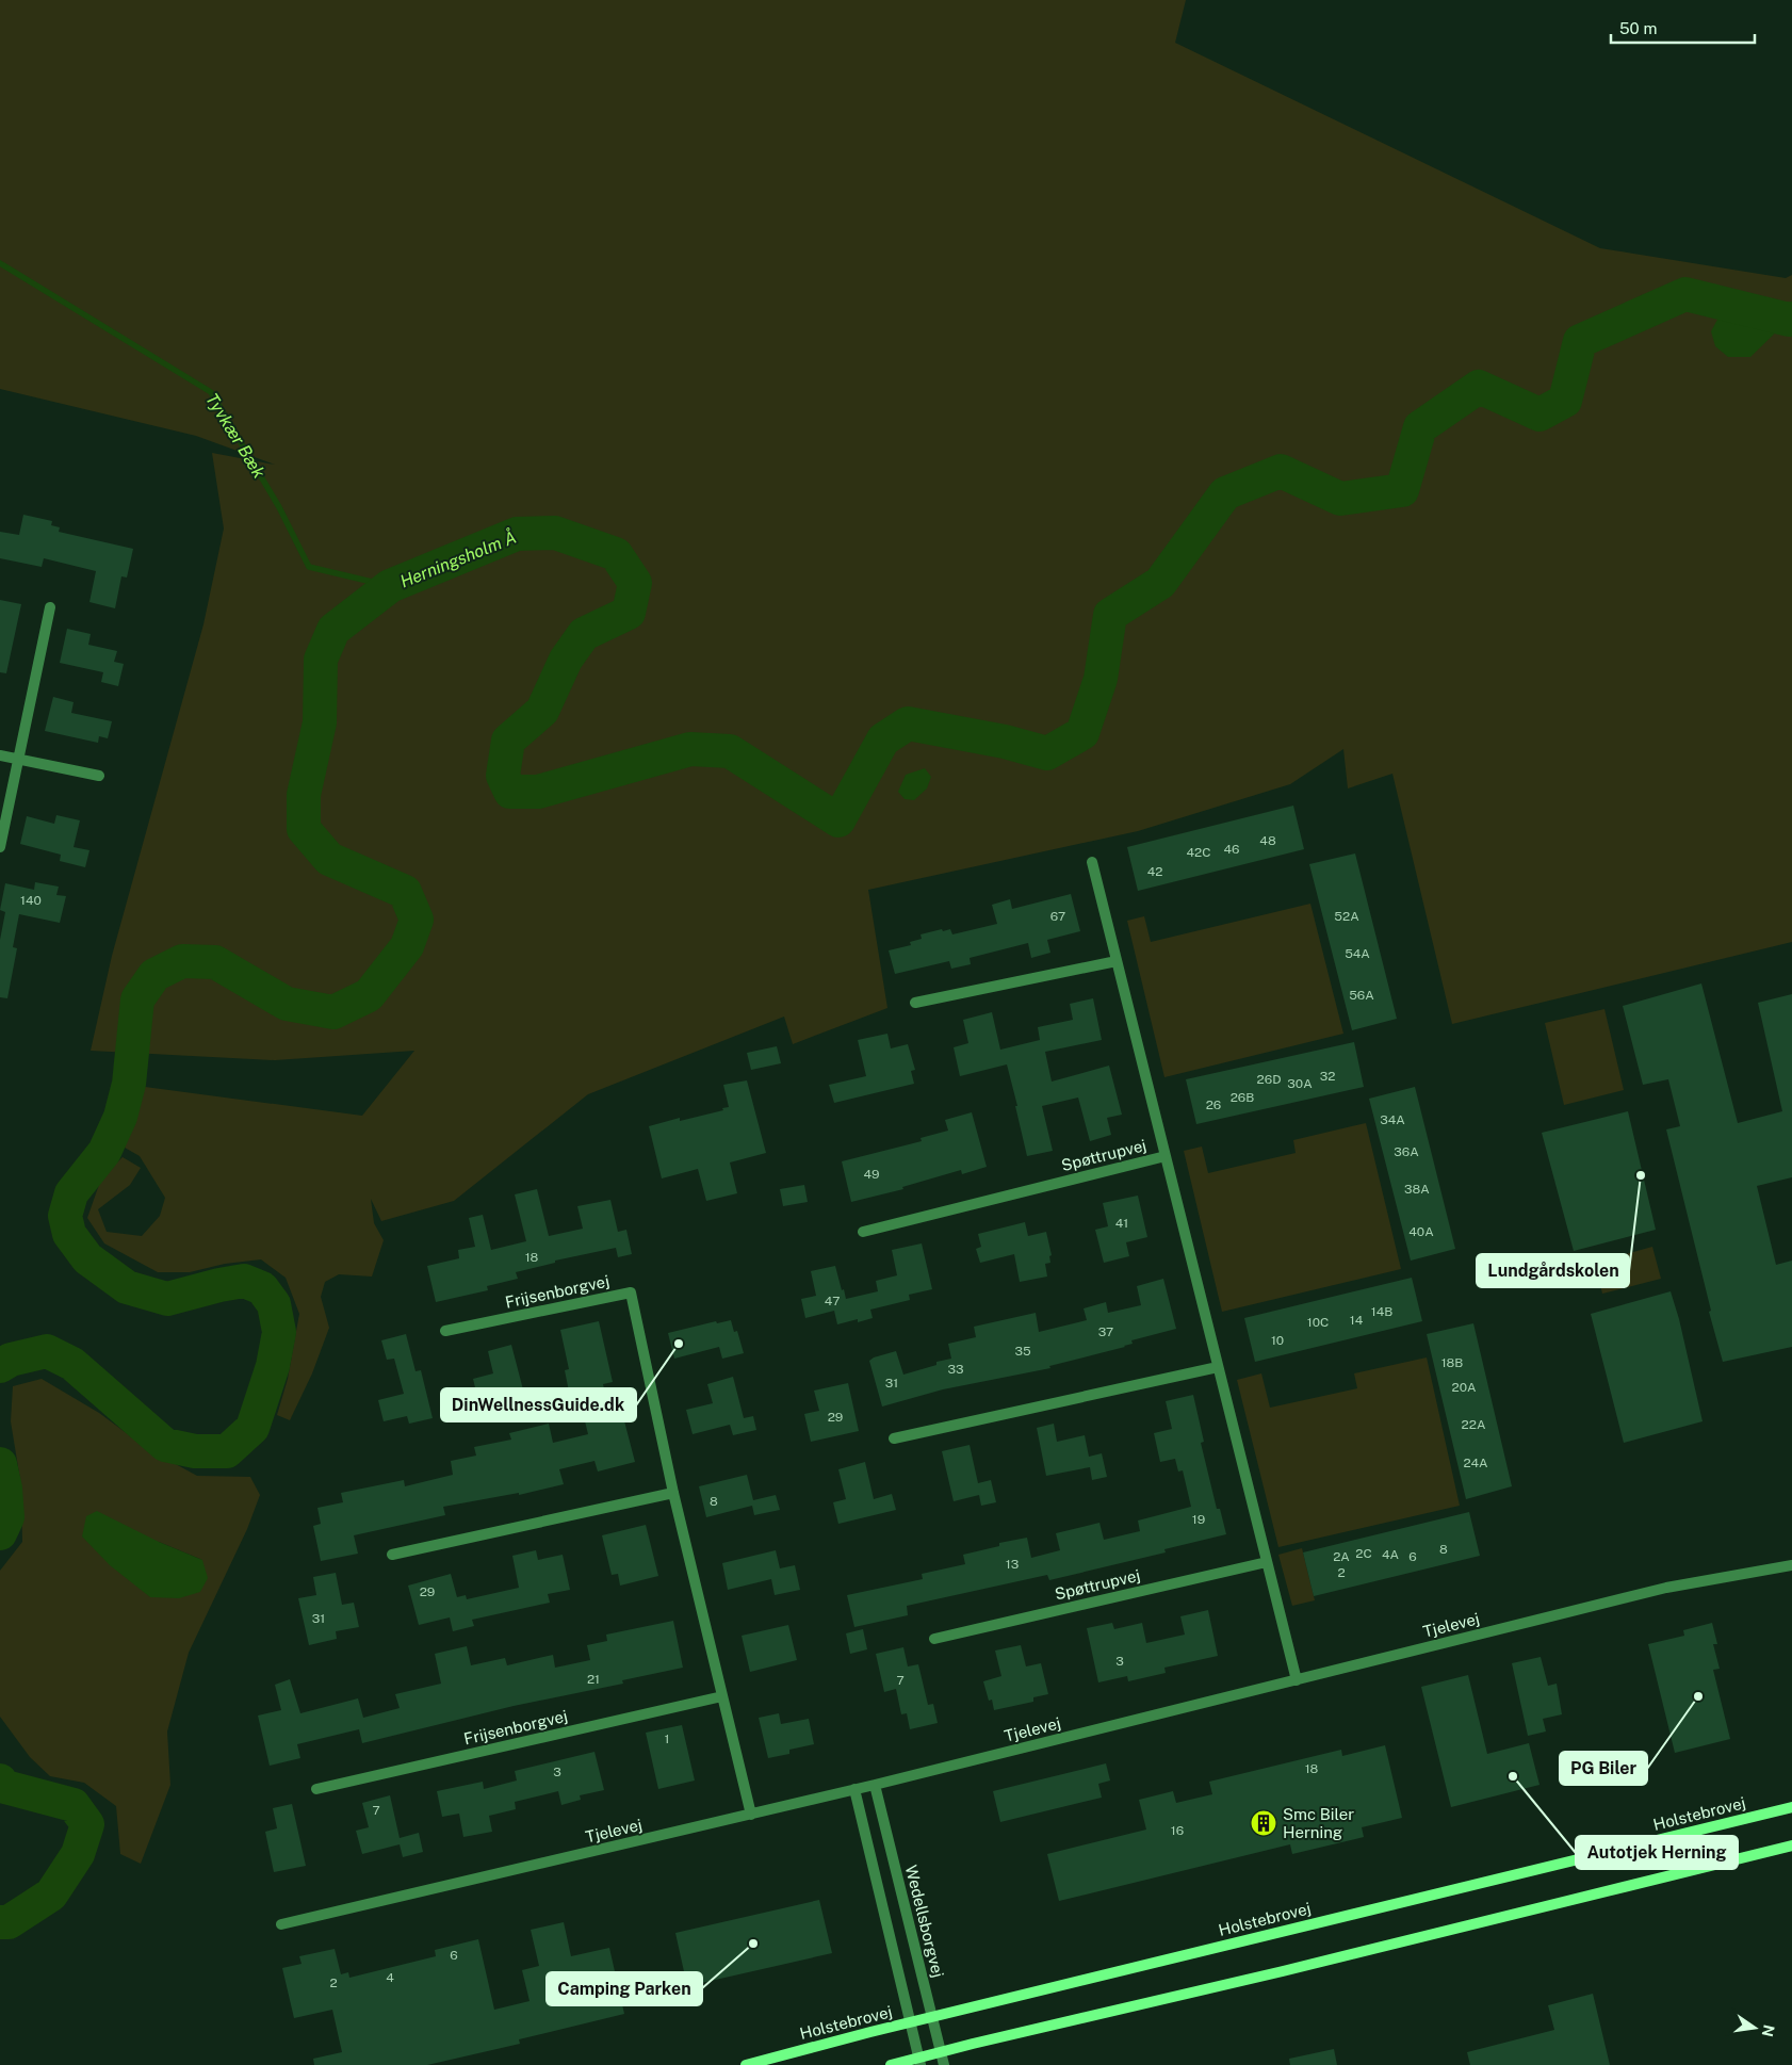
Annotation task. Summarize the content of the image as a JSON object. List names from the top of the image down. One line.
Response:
{"streets":{"main road":["Holstebrovej"],"street":["Spøttrupvej","Frijsenborgvej","Tjelevej","Wedellsborgvej"]},"crossings":[["Spøttrupvej","Tjelevej"],["Frijsenborgvej","Tjelevej"],["Tjelevej","Wedellsborgvej"],["Holstebrovej","Wedellsborgvej"]],"water":["Tyvkær Bæk","Herningsholm Å"],"places":{"other":["Lundgårdskolen","DinWellnessGuide.dk","PG Biler","Autotjek Herning","Camping Parken"],"building":["Smc Biler Herning"]},"house_numbers":["48","46","42C","42","140","67","52A","54A","56A","32","26D","30A","26B","26","34A","36A","49","38A","41","40A","18","47","14B","14","10C","37","10","35","18B","33","31","20A","29","22A","24A","8","19","8","2C","4A","2A","6","13","2","29","31","3","21","7","1","18","3","7","16","6","4","2"],"scale_bar":"50 m","north":"right"}
